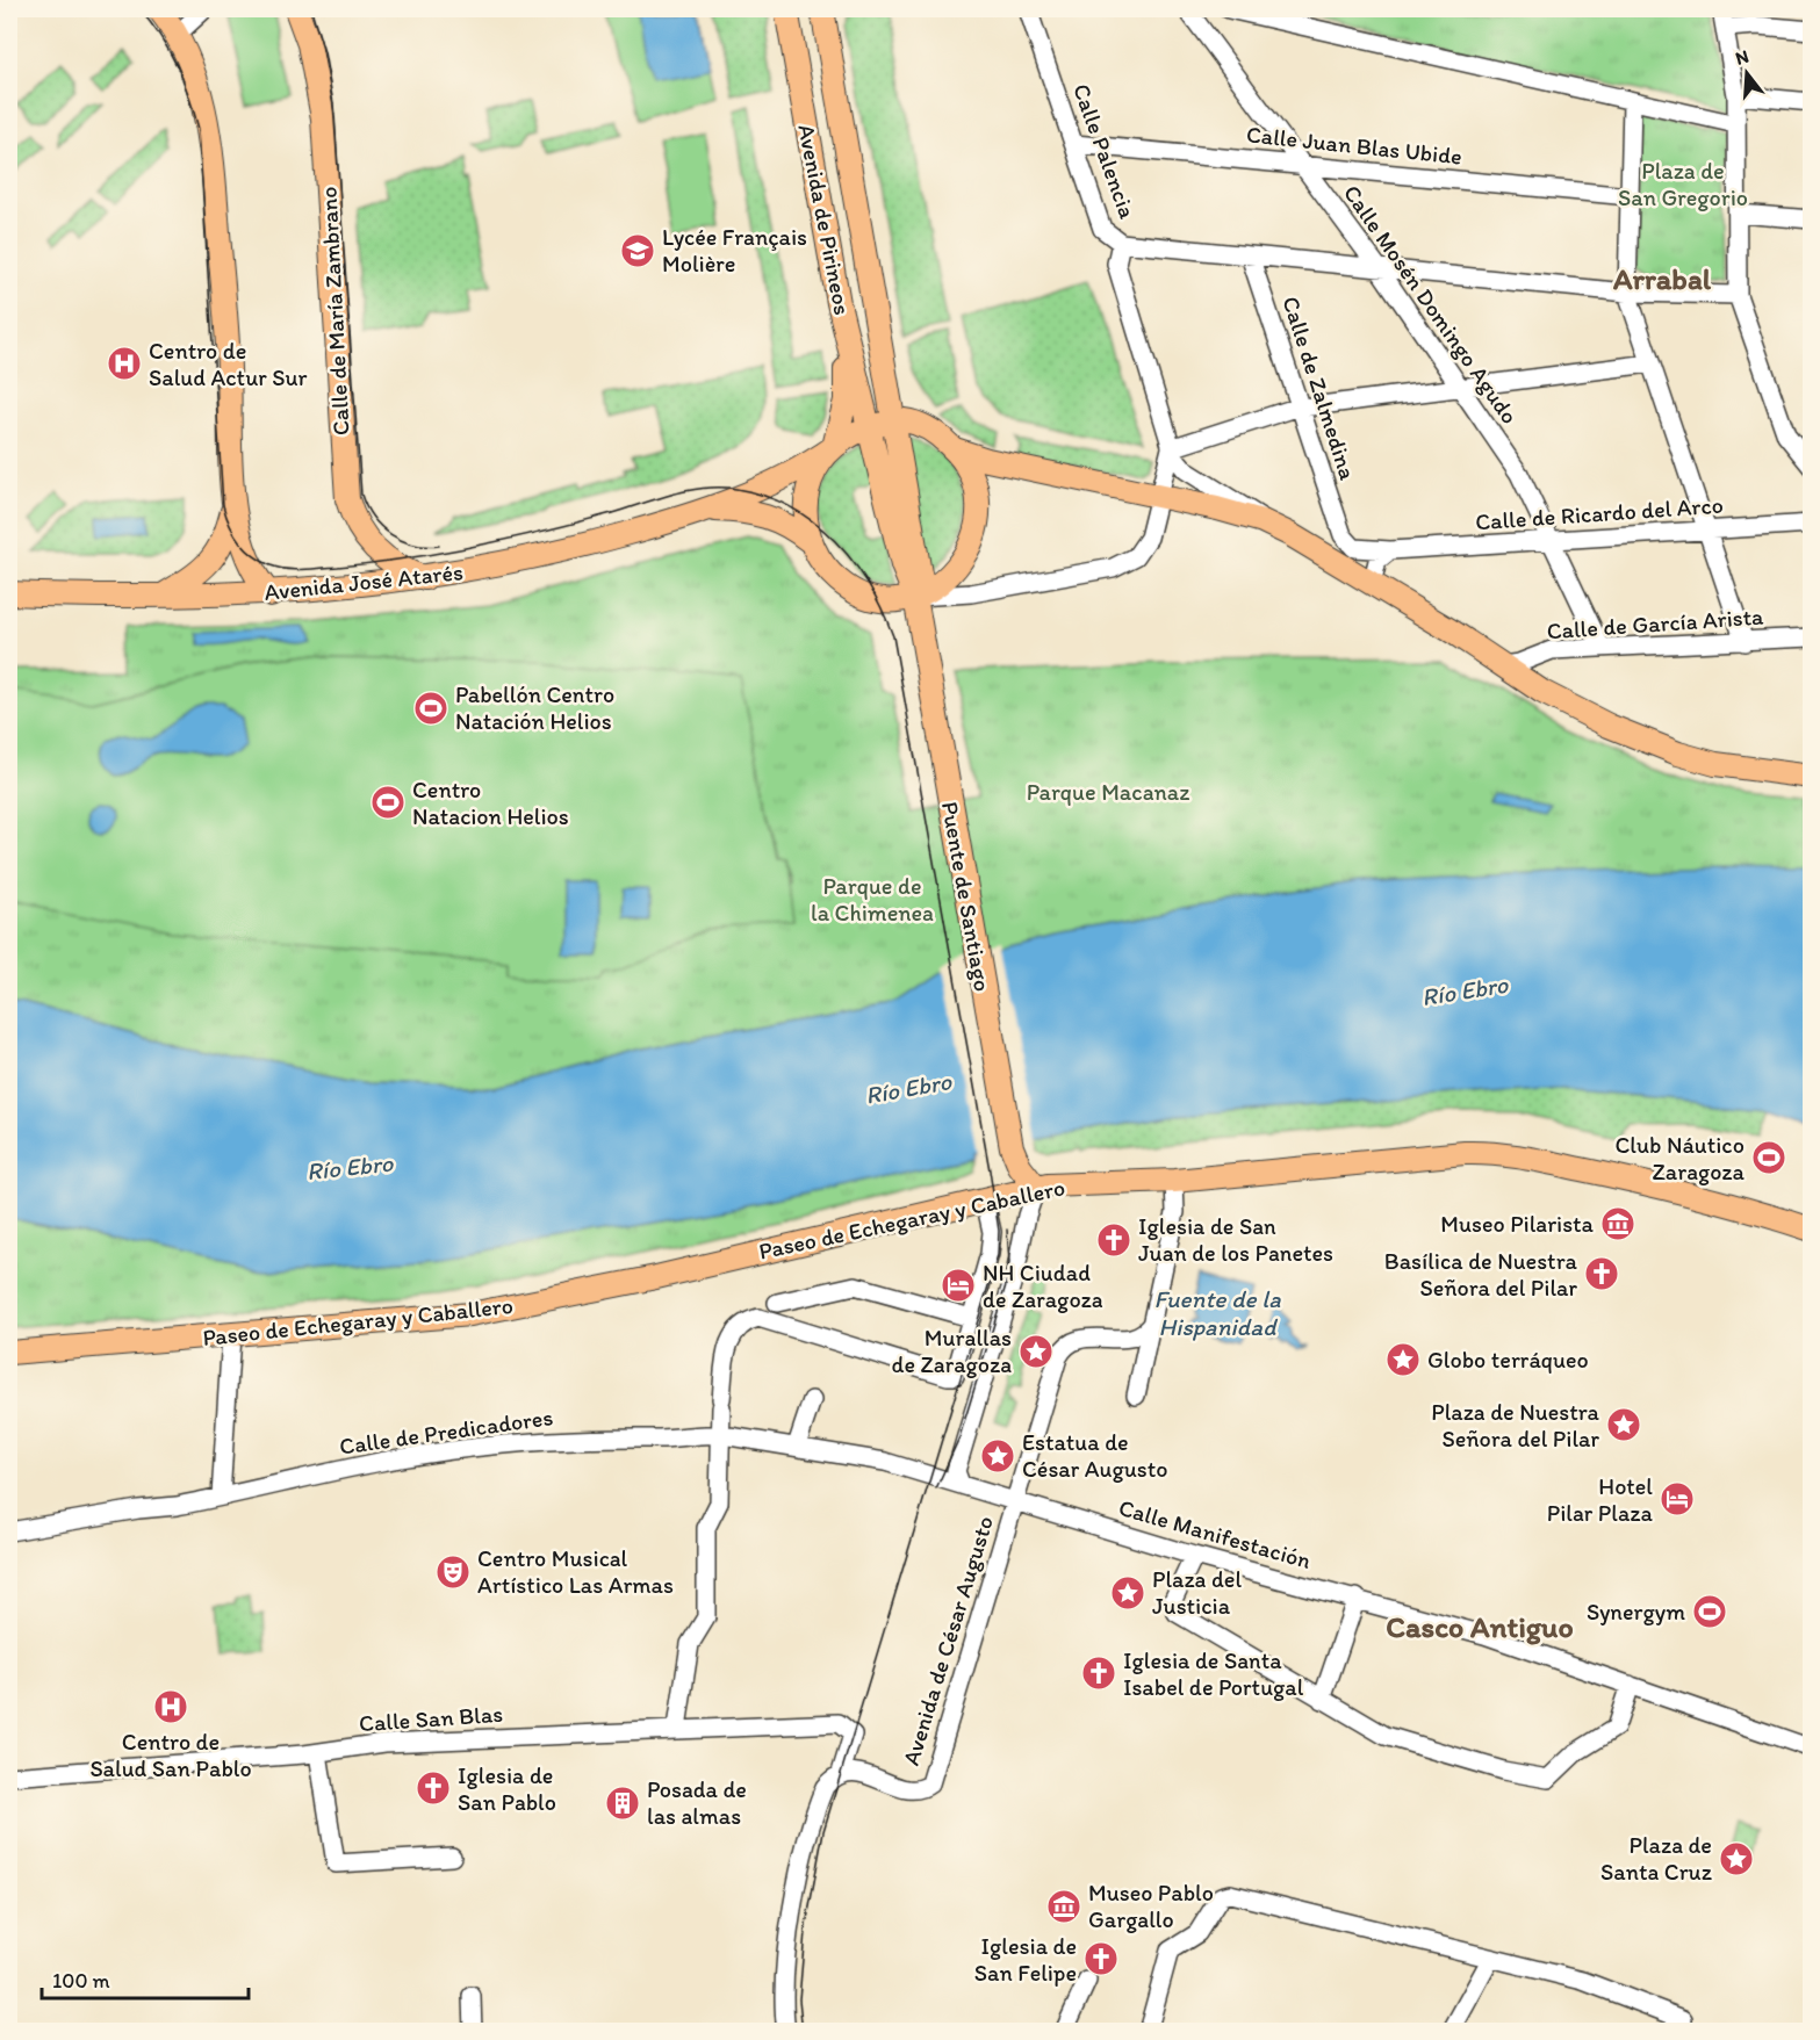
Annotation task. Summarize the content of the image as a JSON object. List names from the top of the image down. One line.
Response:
{"streets":{"main road":["Avenida de Pirineos","Calle de María Zambrano","Avenida José Atarés","Puente de Santiago","Paseo de Echegaray y Caballero"],"street":["Calle Juan Blas Ubide","Calle Palencia","Calle Mosén Domingo Agudo","Calle de Zalmedina","Calle de Ricardo del Arco","Calle de García Arista","Calle de Predicadores","Calle Manifestación","Avenida de César Augusto","Calle San Blas"]},"crossings":[["Calle Juan Blas Ubide","Calle Palencia"],["Calle Juan Blas Ubide","Calle Mosén Domingo Agudo"],["Calle Palencia","Avenida de Pirineos"],["Calle Palencia","Puente de Santiago"],["Avenida de Pirineos","Puente de Santiago"],["Calle Mosén Domingo Agudo","Calle de Ricardo del Arco"],["Calle Mosén Domingo Agudo","Calle de García Arista"],["Calle de María Zambrano","Avenida José Atarés"],["Calle de Zalmedina","Calle de Ricardo del Arco"],["Puente de Santiago","Paseo de Echegaray y Caballero"],["Puente de Santiago","Avenida de César Augusto"],["Paseo de Echegaray y Caballero","Avenida de César Augusto"],["Calle de Predicadores","Calle Manifestación"],["Calle Manifestación","Avenida de César Augusto"],["Avenida de César Augusto","Calle San Blas"]],"districts":["Arrabal","Casco Antiguo"],"water":["Río Ebro","Fuente de la Hispanidad"],"parks":["Plaza de San Gregorio","Parque Macanaz","Parque de la Chimenea"],"places":{"school or university":["Lycée Français Molière"],"hospital":["Centro de Salud Actur Sur","Centro de Salud San Pablo"],"sports":["Pabellón Centro Natación Helios","Centro Natacion Helios","Club Náutico Zaragoza","Synergym"],"museum":["Museo Pilarista","Museo Pablo Gargallo"],"church":["Iglesia de San Juan de los Panetes","Basílica de Nuestra Señora del Pilar","Iglesia de Santa Isabel de Portugal","Iglesia de San Pablo","Iglesia de San Felipe"],"hotel":["NH Ciudad de Zaragoza","Hotel Pilar Plaza"],"place":["Murallas de Zaragoza","Globo terráqueo","Plaza de Nuestra Señora del Pilar","Estatua de César Augusto","Plaza del Justicia","Plaza de Santa Cruz"],"theatre":["Centro Musical Artístico Las Armas"],"building":["Posada de las almas"]},"scale_bar":"100 m","north":"top"}
